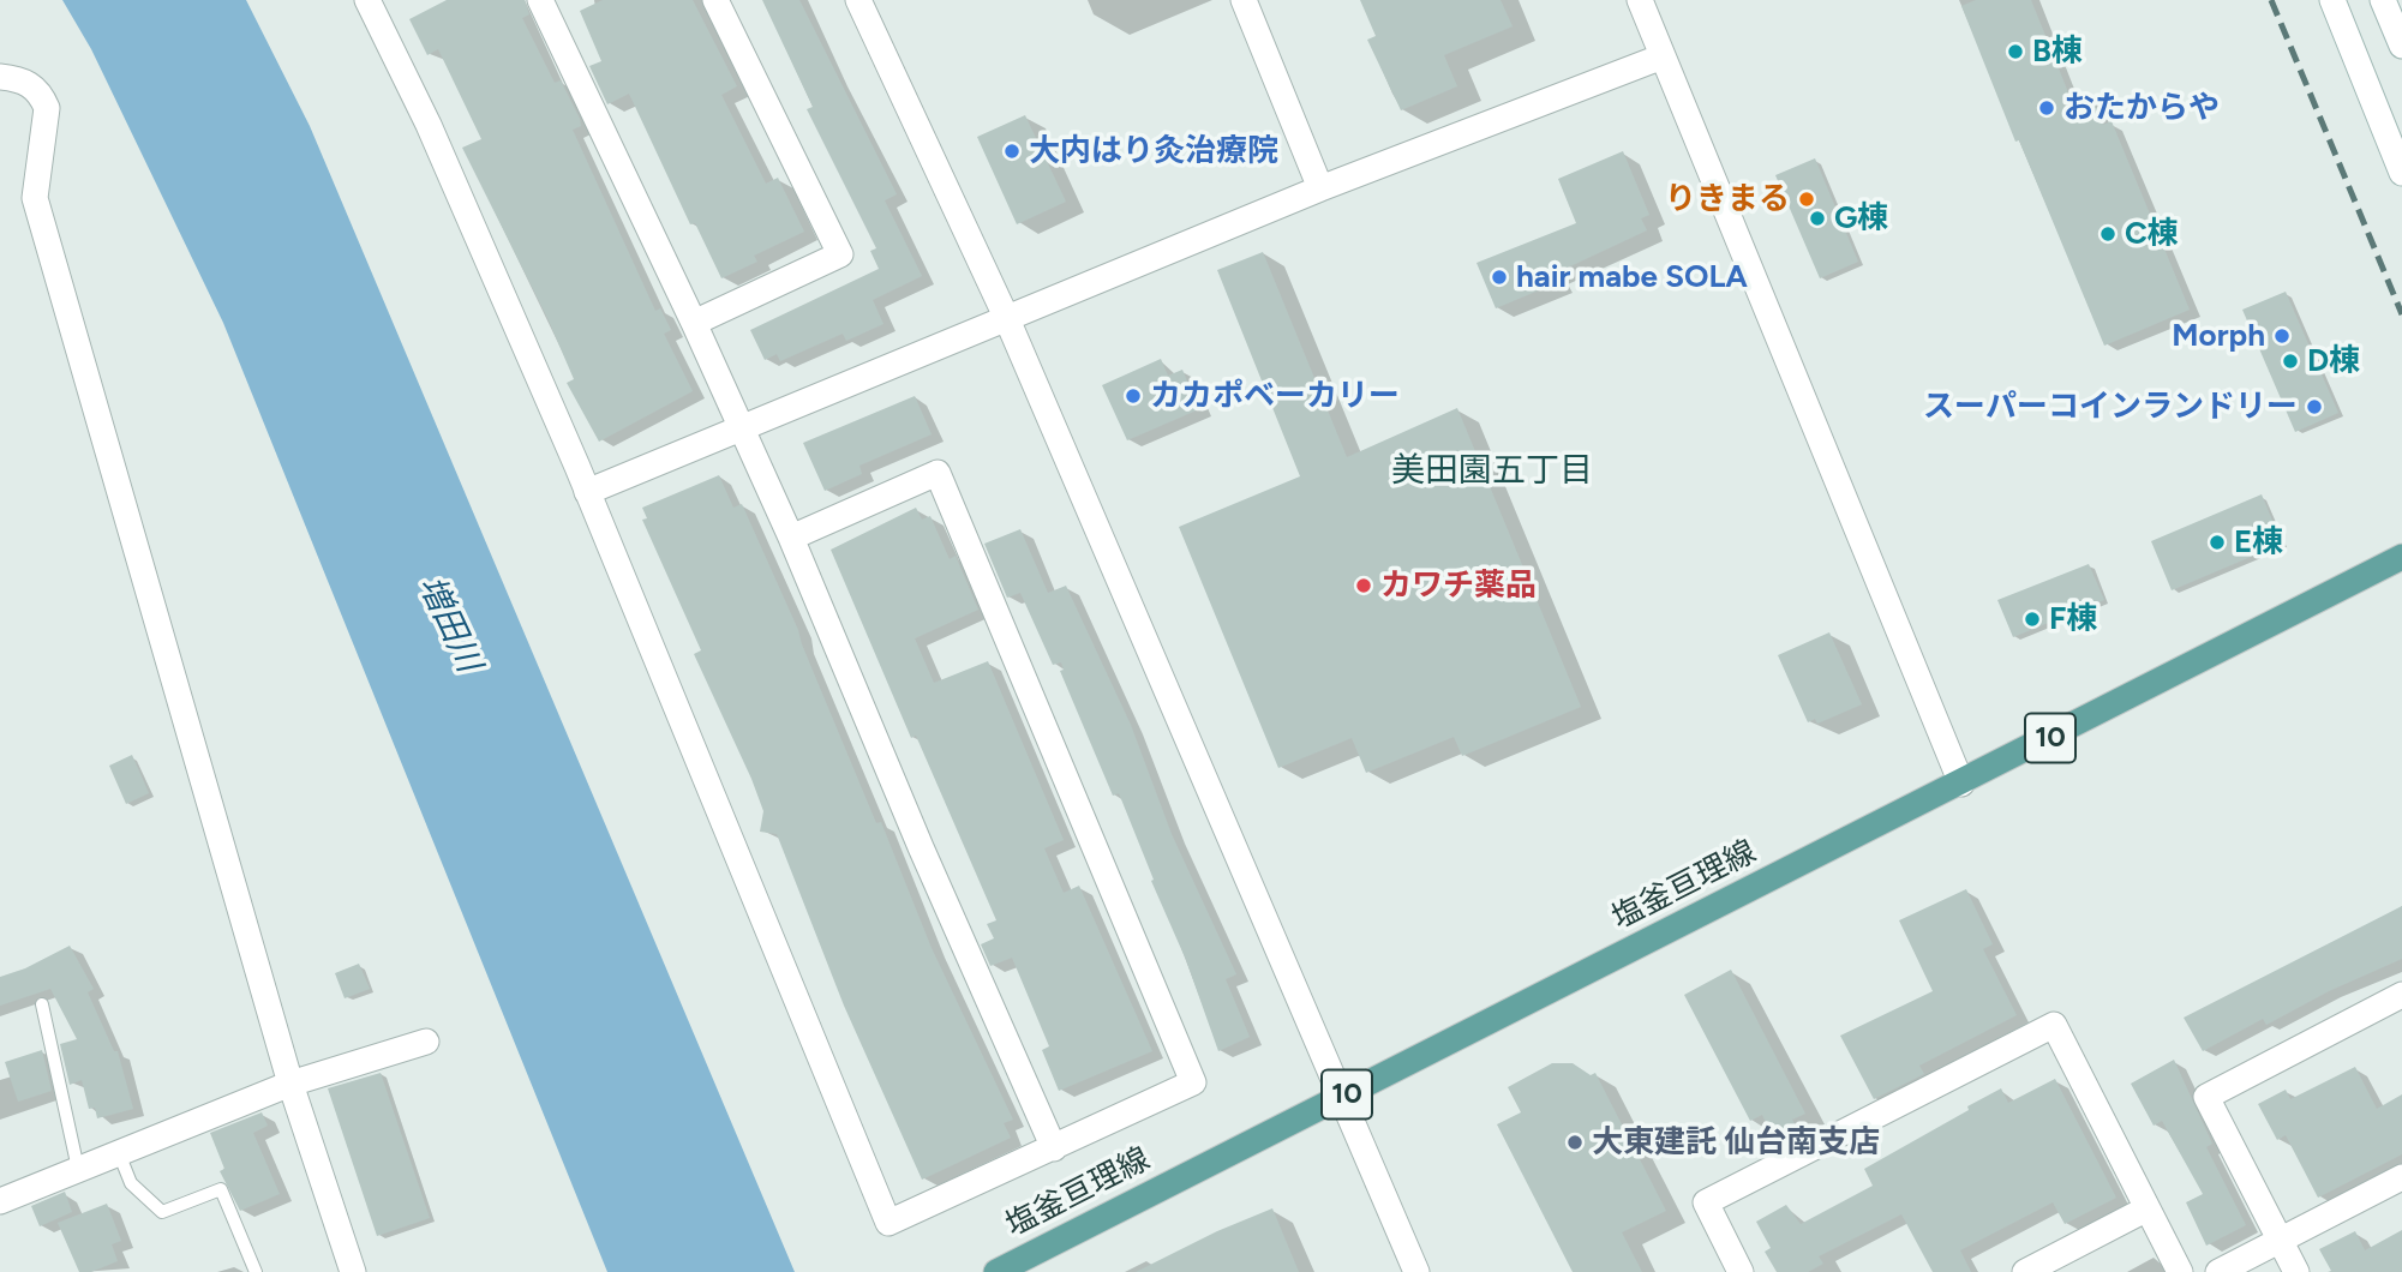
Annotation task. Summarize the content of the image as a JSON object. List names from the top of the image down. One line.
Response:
{"streets":{"main road":["10","塩釜亘理線"]},"districts":["美田園五丁目"],"water":["増田川"],"places":["B棟","おたからや","大内はり灸治療院","りきまる","G棟","C棟","hair mabe SOLA","Morph","D棟","カカポベーカリー","スーパーコインランドリー","E棟","カワチ薬品","F棟","大東建託 仙台南支店"]}
